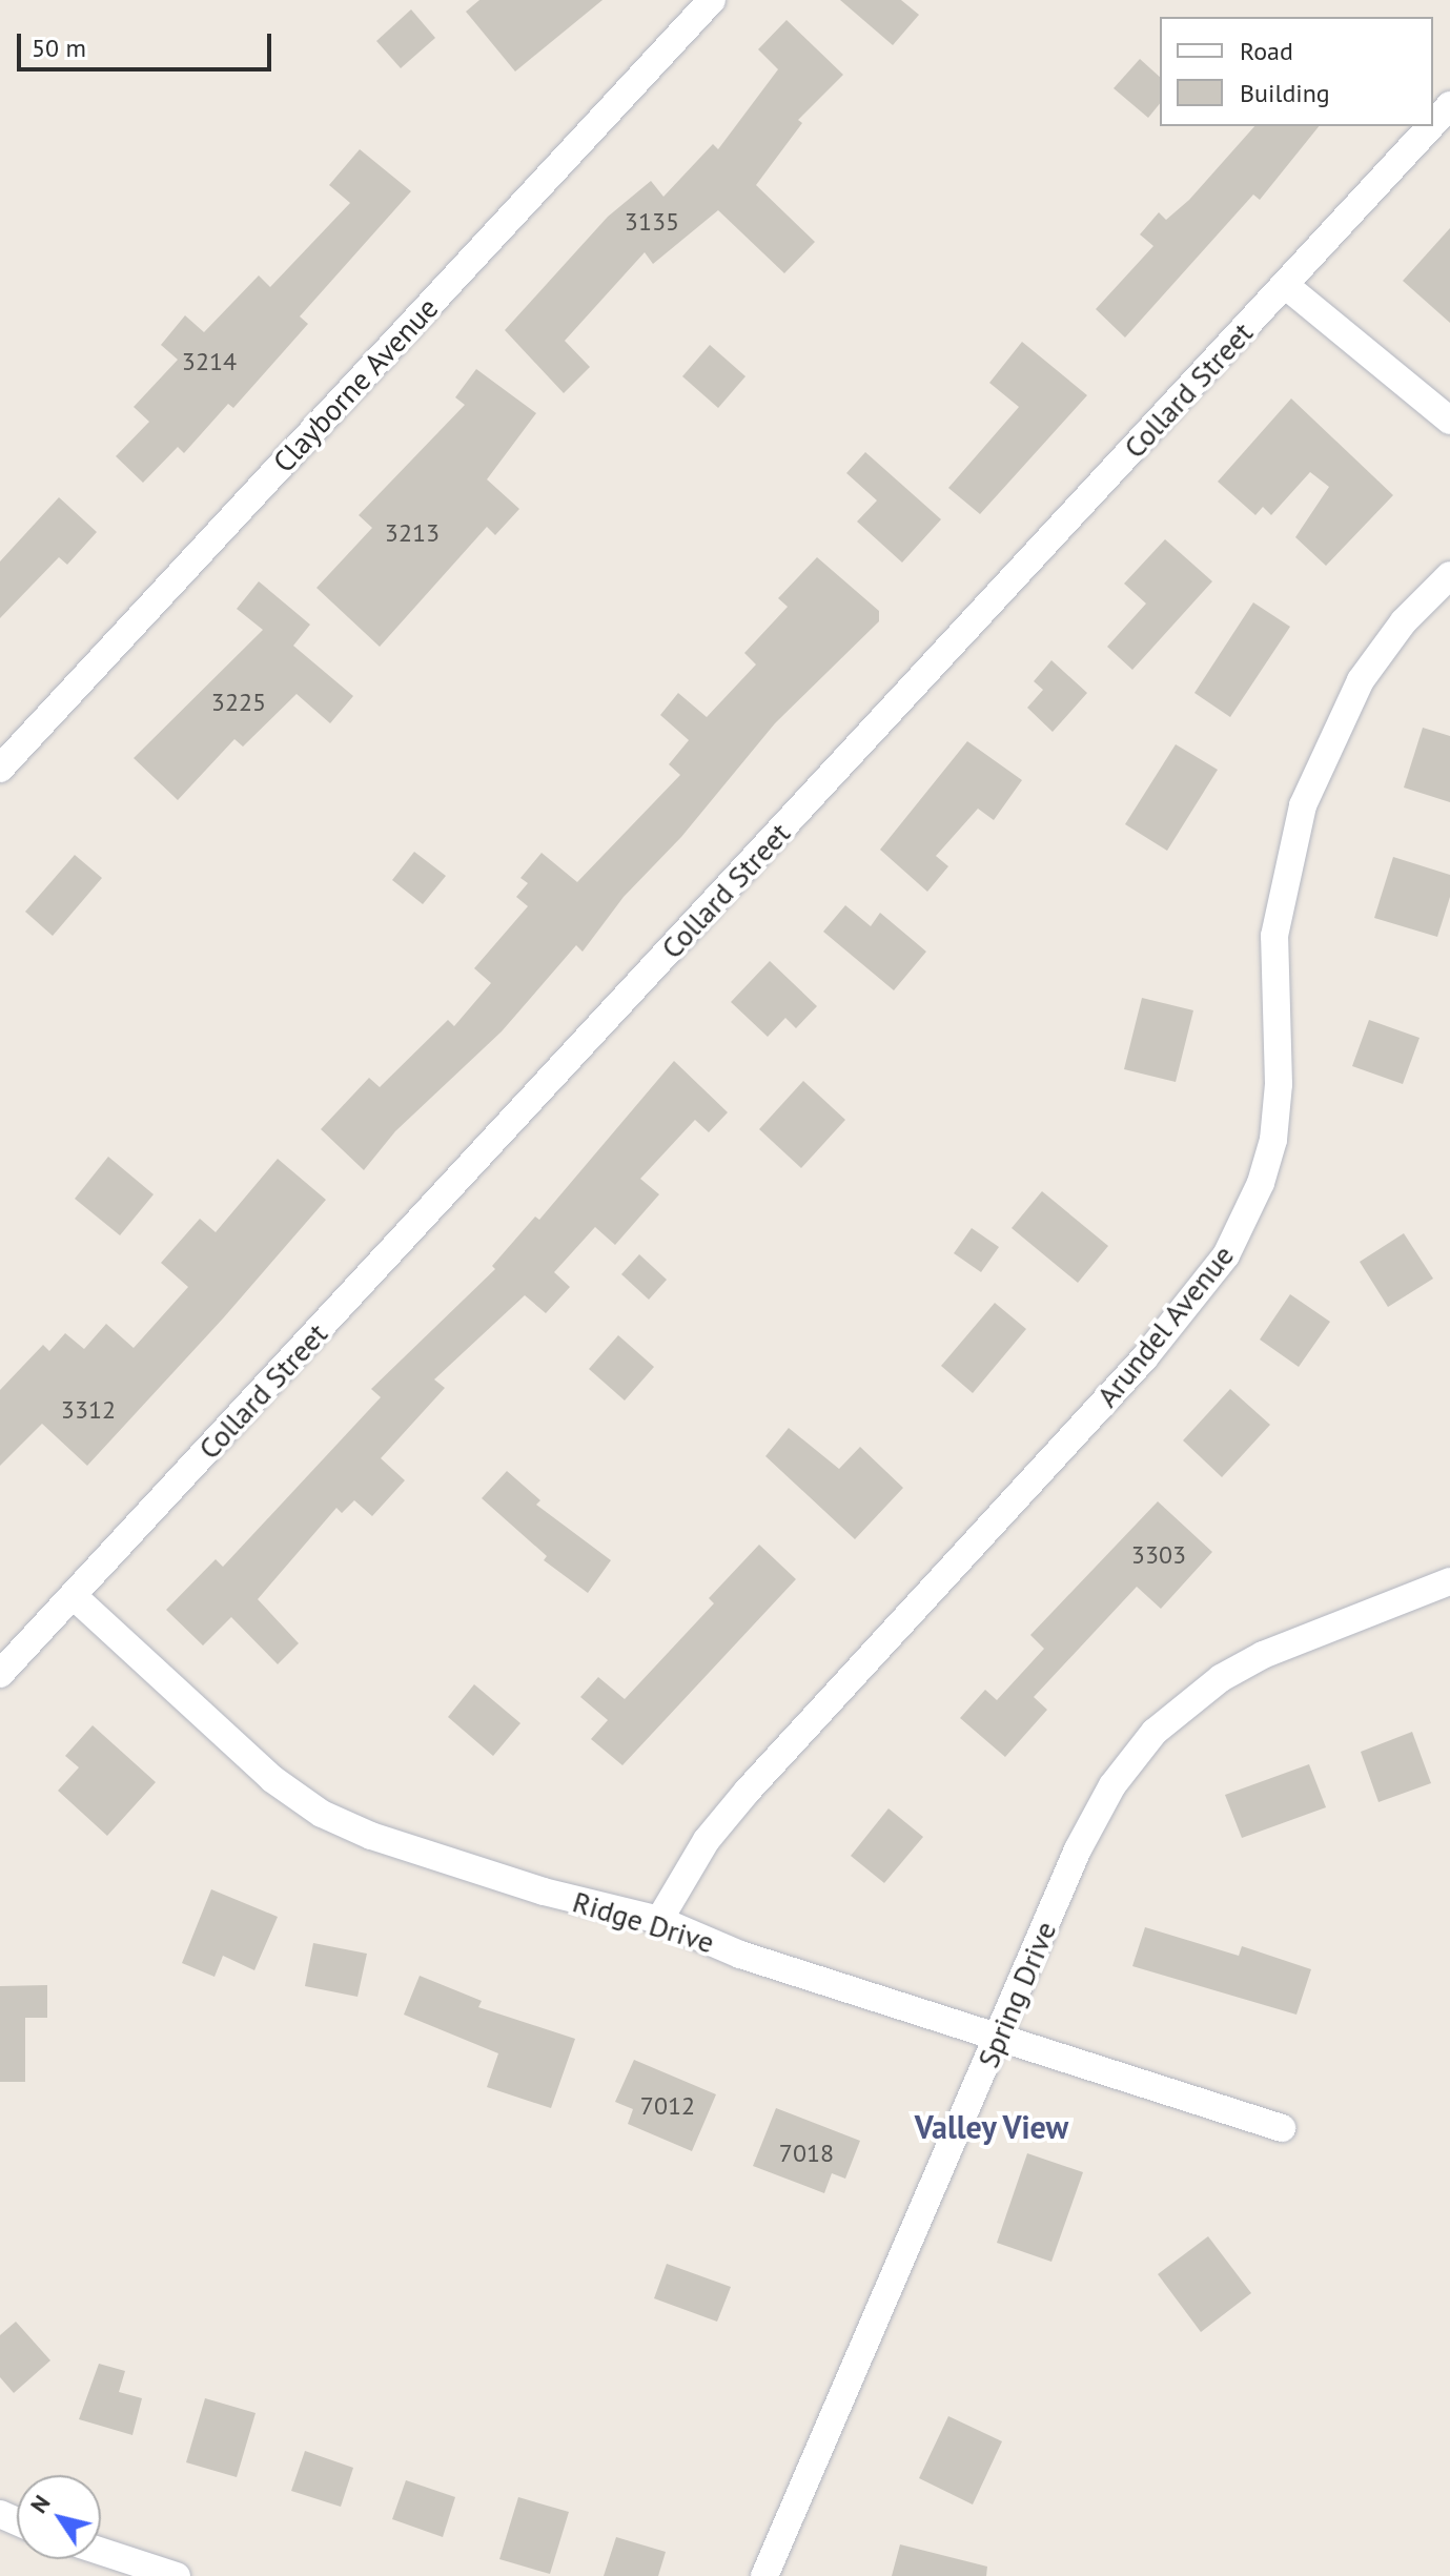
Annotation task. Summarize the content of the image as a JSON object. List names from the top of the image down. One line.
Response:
{"streets":{"street":["Clayborne Avenue","Collard Street","Arundel Avenue","Ridge Drive","Spring Drive"]},"crossings":[["Collard Street","Ridge Drive"],["Arundel Avenue","Ridge Drive"],["Ridge Drive","Spring Drive"]],"districts":["Valley View"],"house_numbers":["3135","3214","3213","3225","3312","3303","7012","7018"],"legend":["Road","Building"],"scale_bar":"50 m","north":"top left"}
